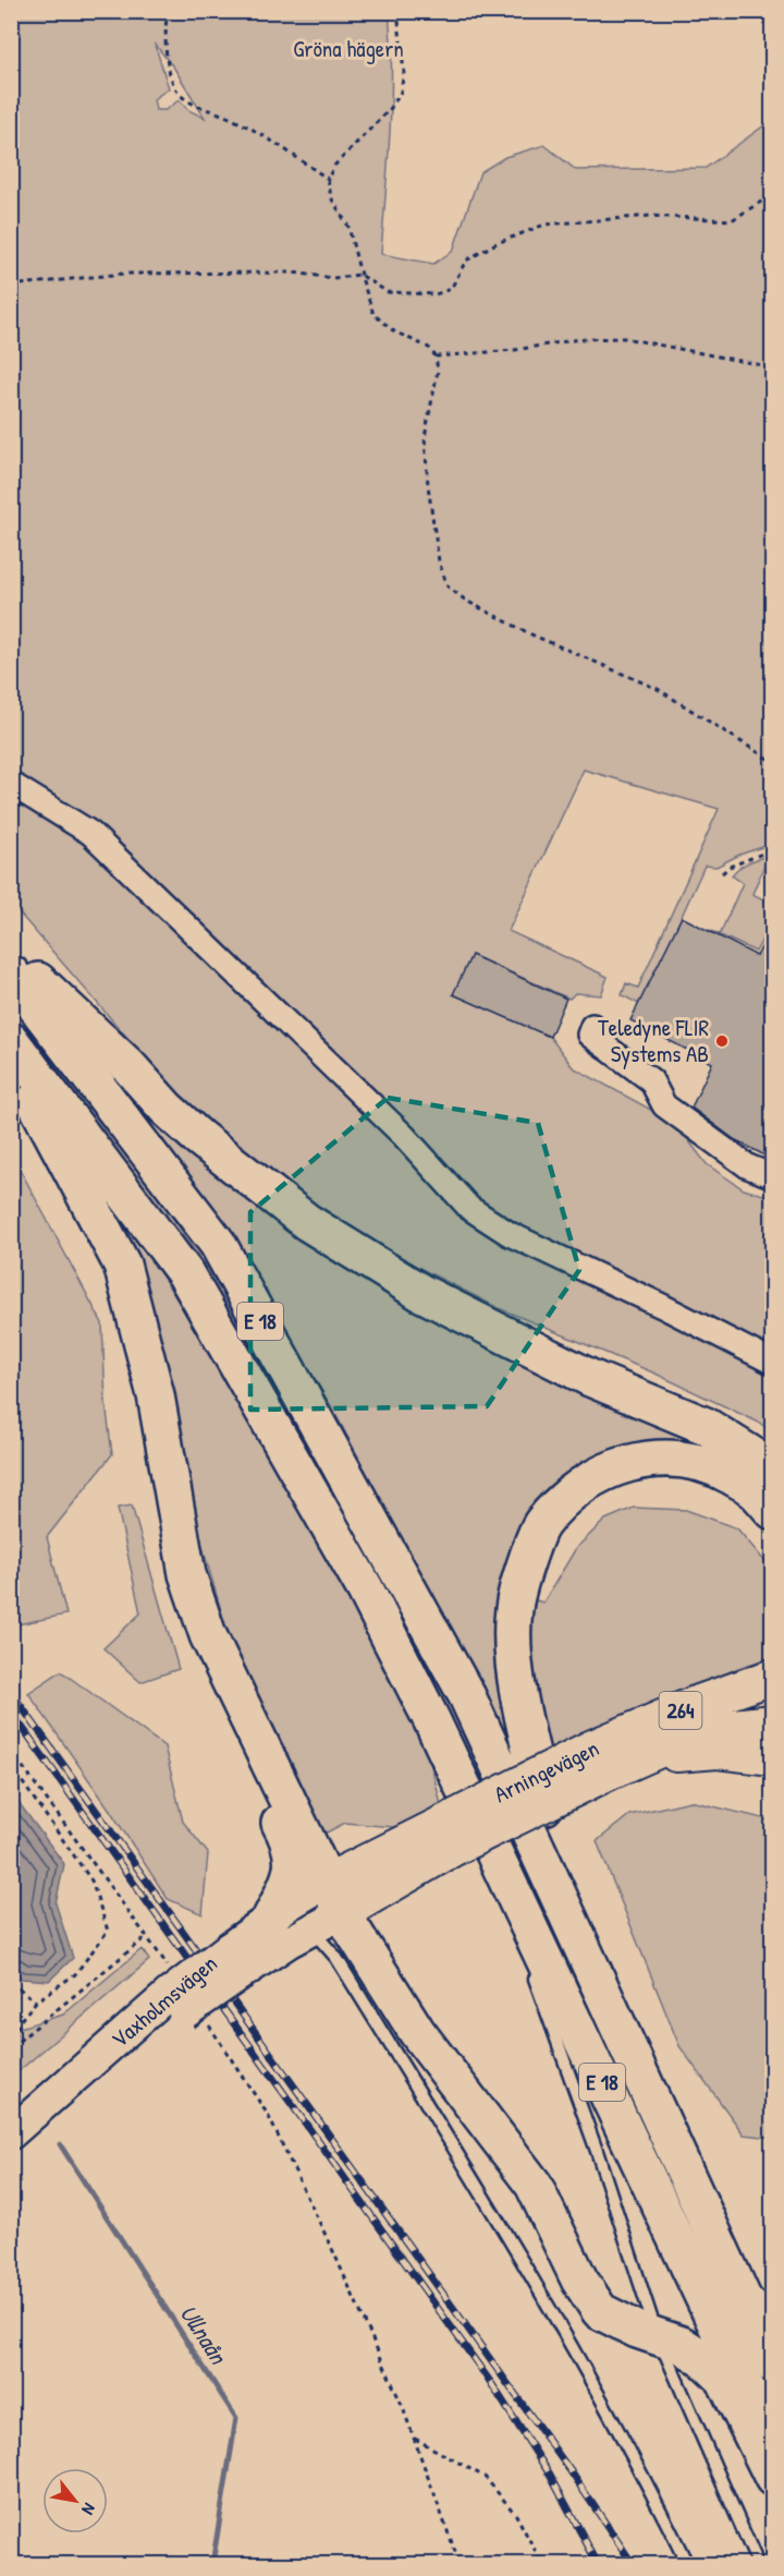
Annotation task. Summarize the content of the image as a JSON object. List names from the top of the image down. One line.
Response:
{"streets":{"highway":["E 18"],"main road":["264","Arningevägen","Vaxholmsvägen"]},"crossings":[["Arningevägen","Vaxholmsvägen"]],"water":["Ullnaån"],"parks":["Gröna hägern"],"places":["Teledyne FLIR Systems AB"],"north":"bottom right"}
